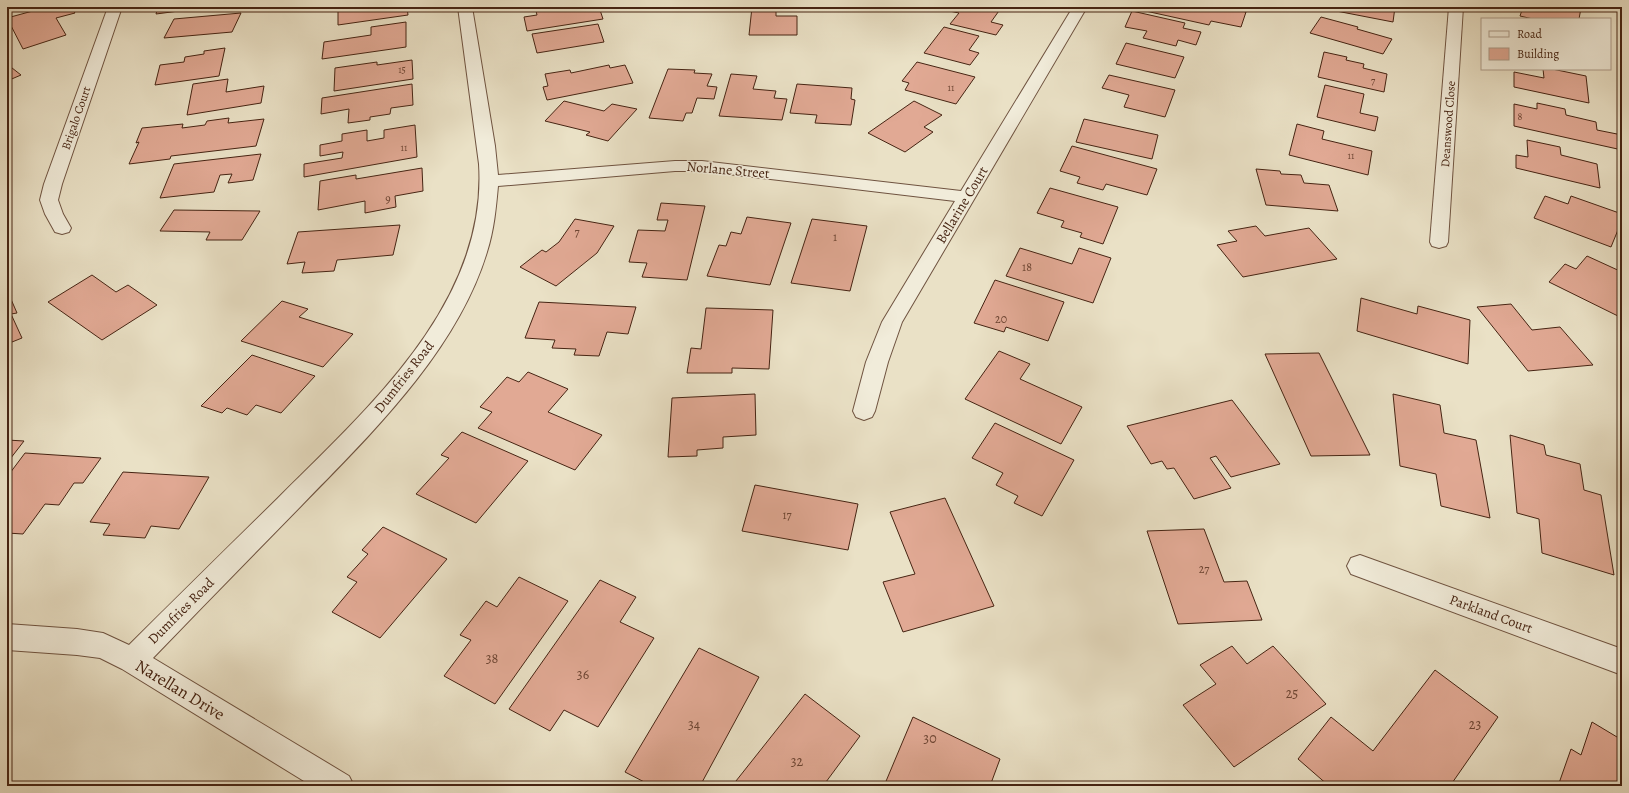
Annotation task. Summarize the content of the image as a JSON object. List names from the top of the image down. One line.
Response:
{"streets":{"street":["Brigalo Court","Deanswood Close","Norlane Street","Bellarine Court","Dumfries Road","Parkland Court","Narellan Drive"]},"crossings":[["Norlane Street","Bellarine Court"],["Norlane Street","Dumfries Road"],["Dumfries Road","Narellan Drive"]],"house_numbers":["15","7","11","8","11","11","9","7","1","18","20","17","27","38","36","25","34","23","30","32"],"legend":["Road","Building"]}
